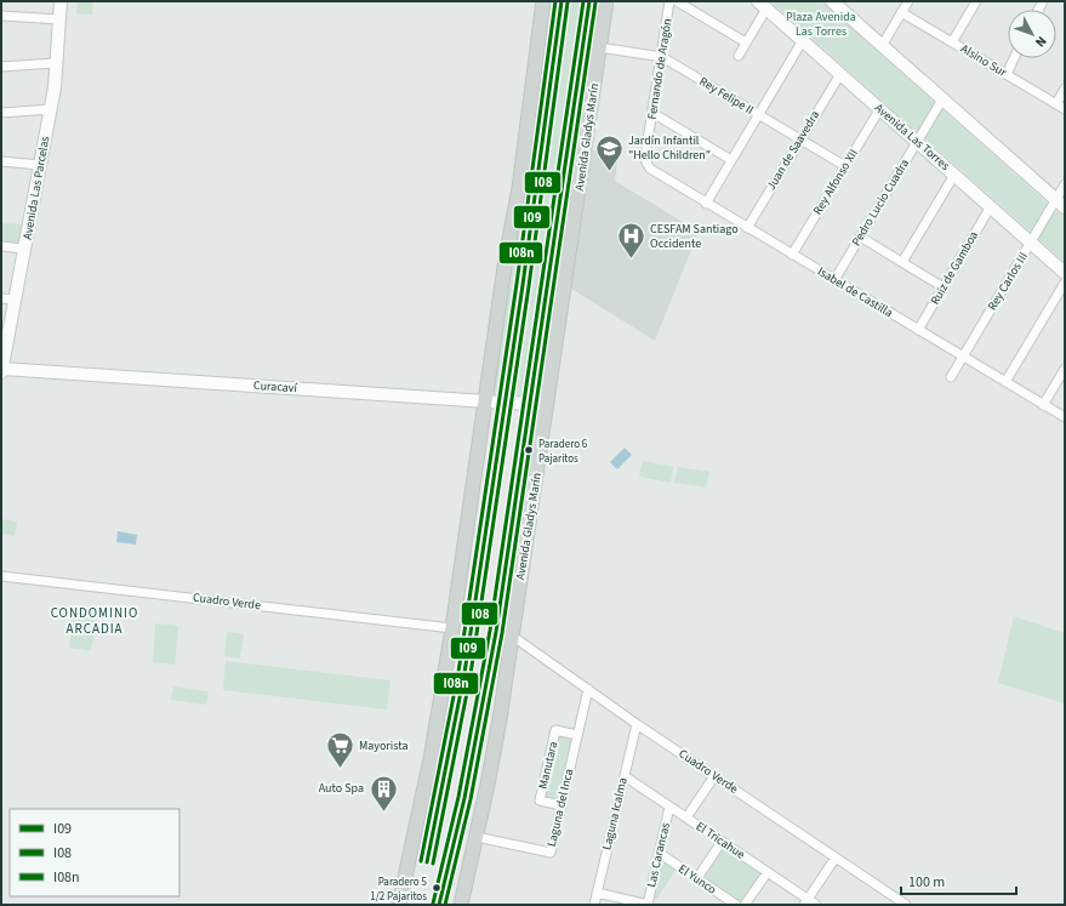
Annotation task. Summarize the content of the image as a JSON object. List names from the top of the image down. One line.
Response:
{"streets":{"main road":["Avenida Gladys Marín"],"street":["Alsino Sur","Fernando de Aragón","Rey Felipe II","Avenida Las Torres","Juan de Saavedra","Rey Alfonso XII","Avenida Las Parcelas","Pedro Lucio Cuadra","Ruiz de Gamboa","Rey Carlos III","Isabel de Castilla","Curacaví","Cuadro Verde","Manutara","Laguna del Inca","Laguna Icalma","El Tricahue","Las Carancas","El Yunco"]},"crossings":[["Fernando de Aragón","Rey Felipe II"],["Fernando de Aragón","Isabel de Castilla"],["Rey Felipe II","Avenida Gladys Marín"],["Rey Felipe II","Juan de Saavedra"],["Rey Felipe II","Rey Alfonso XII"],["Avenida Gladys Marín","Curacaví"],["Avenida Gladys Marín","Cuadro Verde"],["Avenida Gladys Marín","Laguna del Inca"],["Avenida Las Torres","Juan de Saavedra"],["Avenida Las Torres","Rey Alfonso XII"],["Avenida Las Torres","Pedro Lucio Cuadra"],["Avenida Las Torres","Ruiz de Gamboa"],["Avenida Las Torres","Rey Carlos III"],["Juan de Saavedra","Isabel de Castilla"],["Rey Alfonso XII","Isabel de Castilla"],["Avenida Las Parcelas","Curacaví"],["Pedro Lucio Cuadra","Isabel de Castilla"],["Ruiz de Gamboa","Isabel de Castilla"],["Rey Carlos III","Isabel de Castilla"],["Cuadro Verde","Laguna del Inca"],["Cuadro Verde","Laguna Icalma"],["Manutara","Laguna del Inca"],["Laguna Icalma","El Tricahue"],["El Tricahue","Las Carancas"],["Las Carancas","El Yunco"]],"districts":["CONDOMINIO ARCADIA"],"parks":["Plaza Avenida Las Torres"],"places":{"school or university":["Jardín Infantil \"Hello Children\""],"hospital":["CESFAM Santiago Occidente"],"other":["Paradero 6 Pajaritos","Paradero 5 1/2 Pajaritos"],"supermarket":["Mayorista"],"building":["Auto Spa"]},"lines":["transit line I09","transit line I08n","transit line I08"],"legend":["I09","I08","I08n"],"scale_bar":"100 m","north":"bottom right"}
